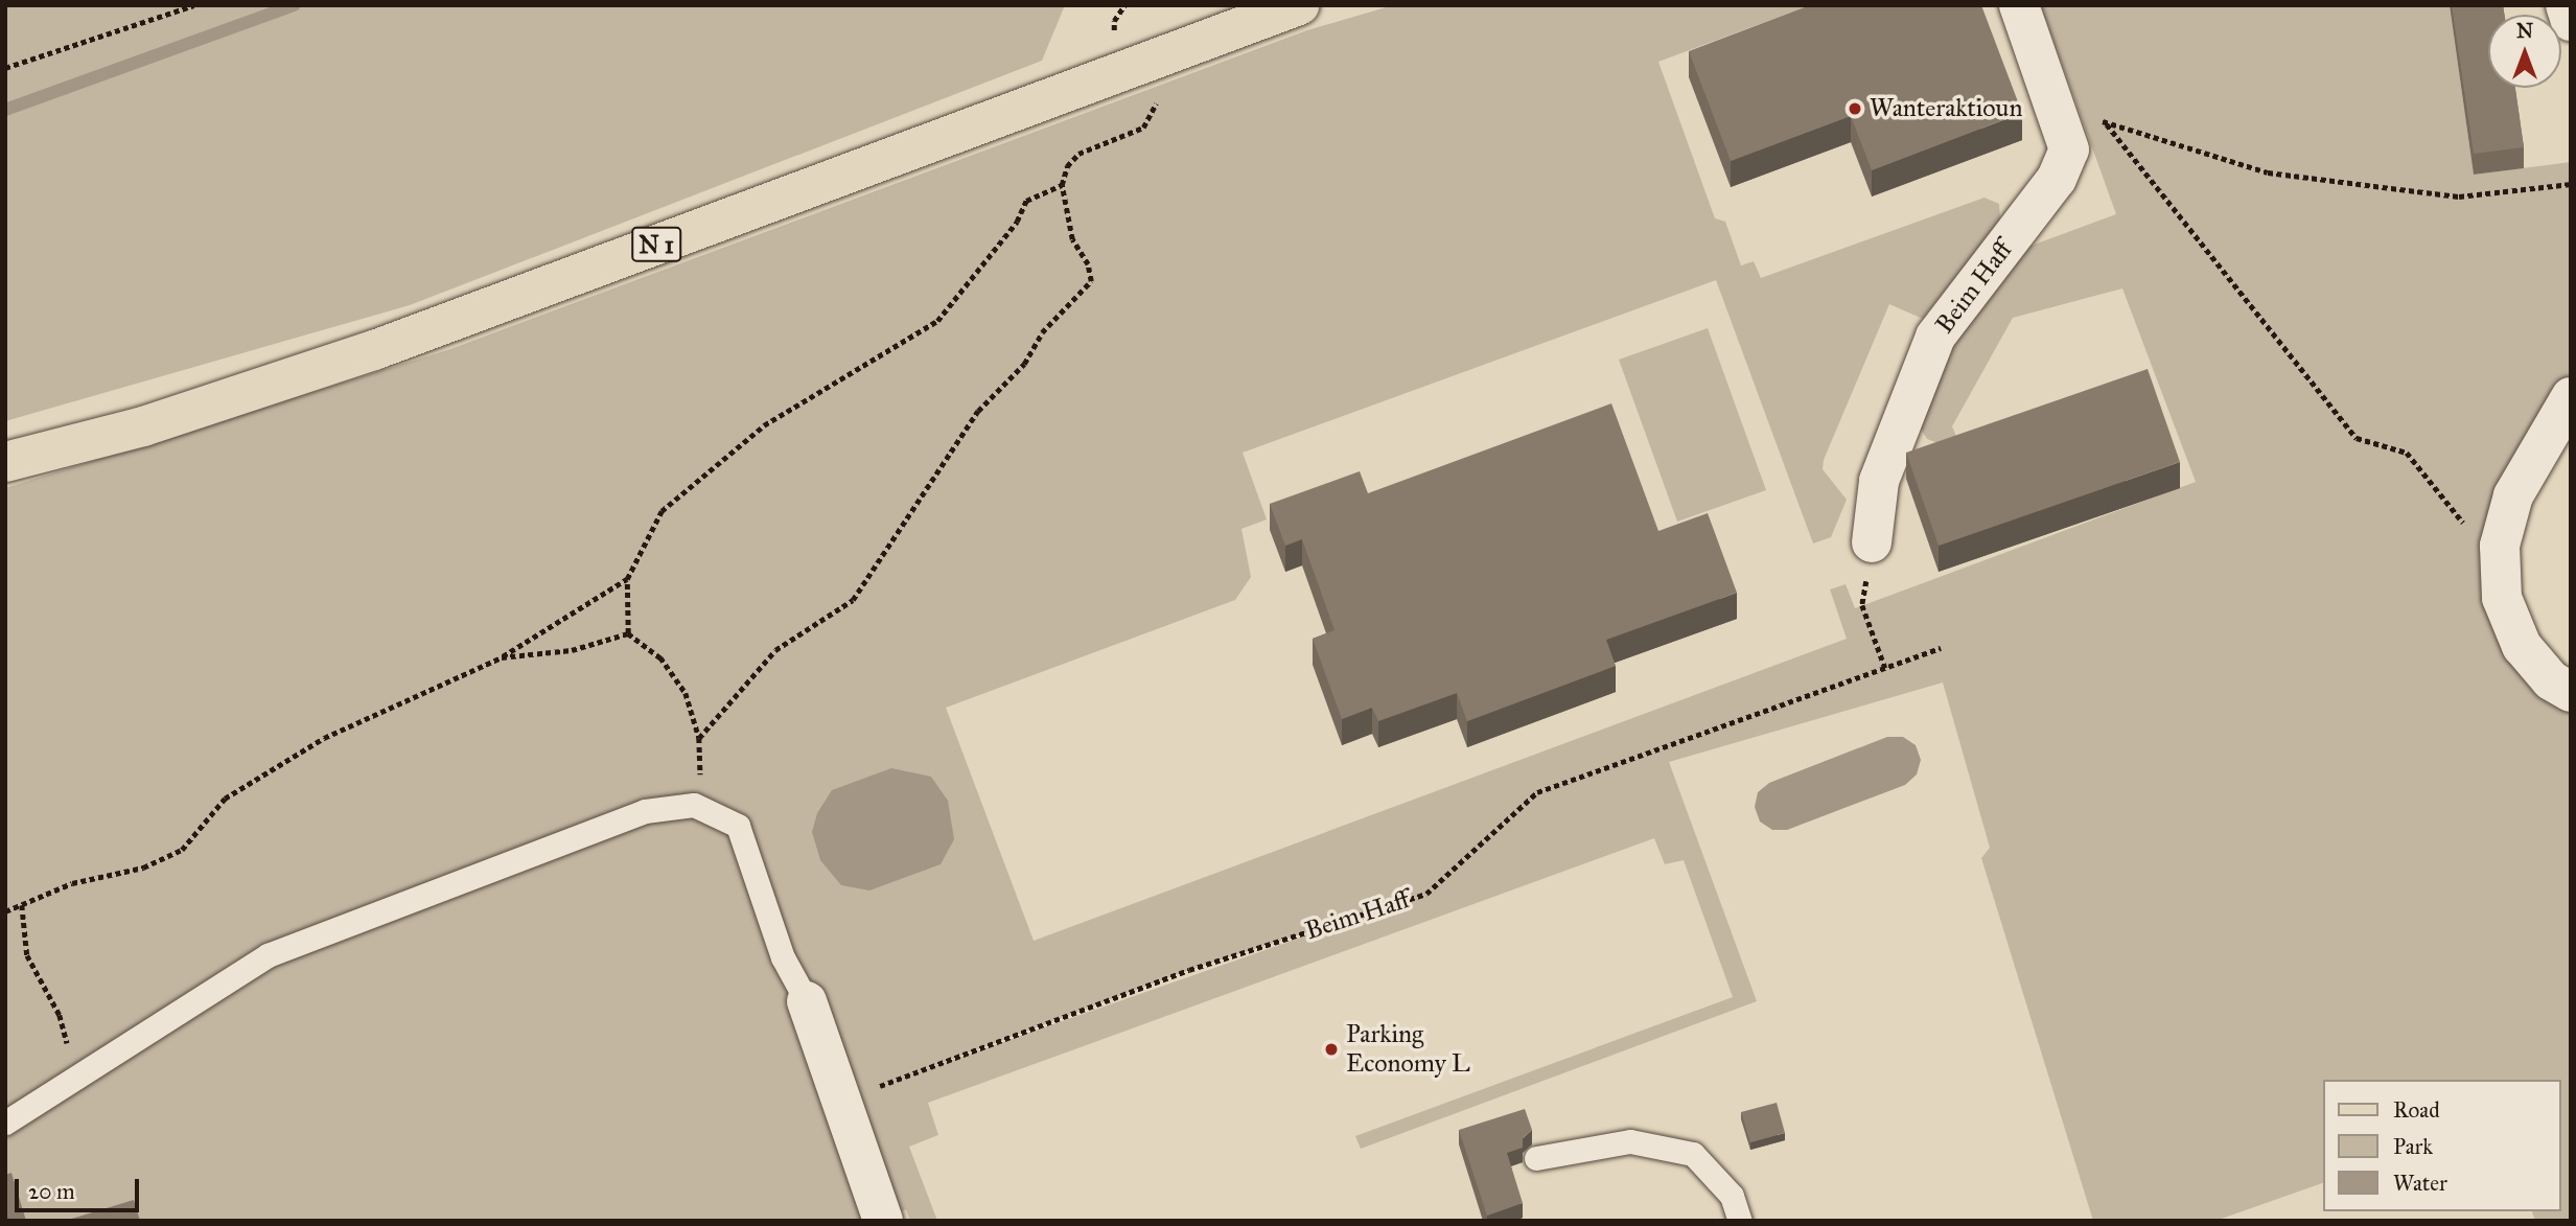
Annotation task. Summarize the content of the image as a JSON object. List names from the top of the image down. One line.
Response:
{"streets":{"main road":["N 1"],"street":["Beim Haff"]},"places":["Wanteraktioun","Parking Economy L"],"legend":["Road","Park","Water"],"scale_bar":"20 m","north":"top"}
